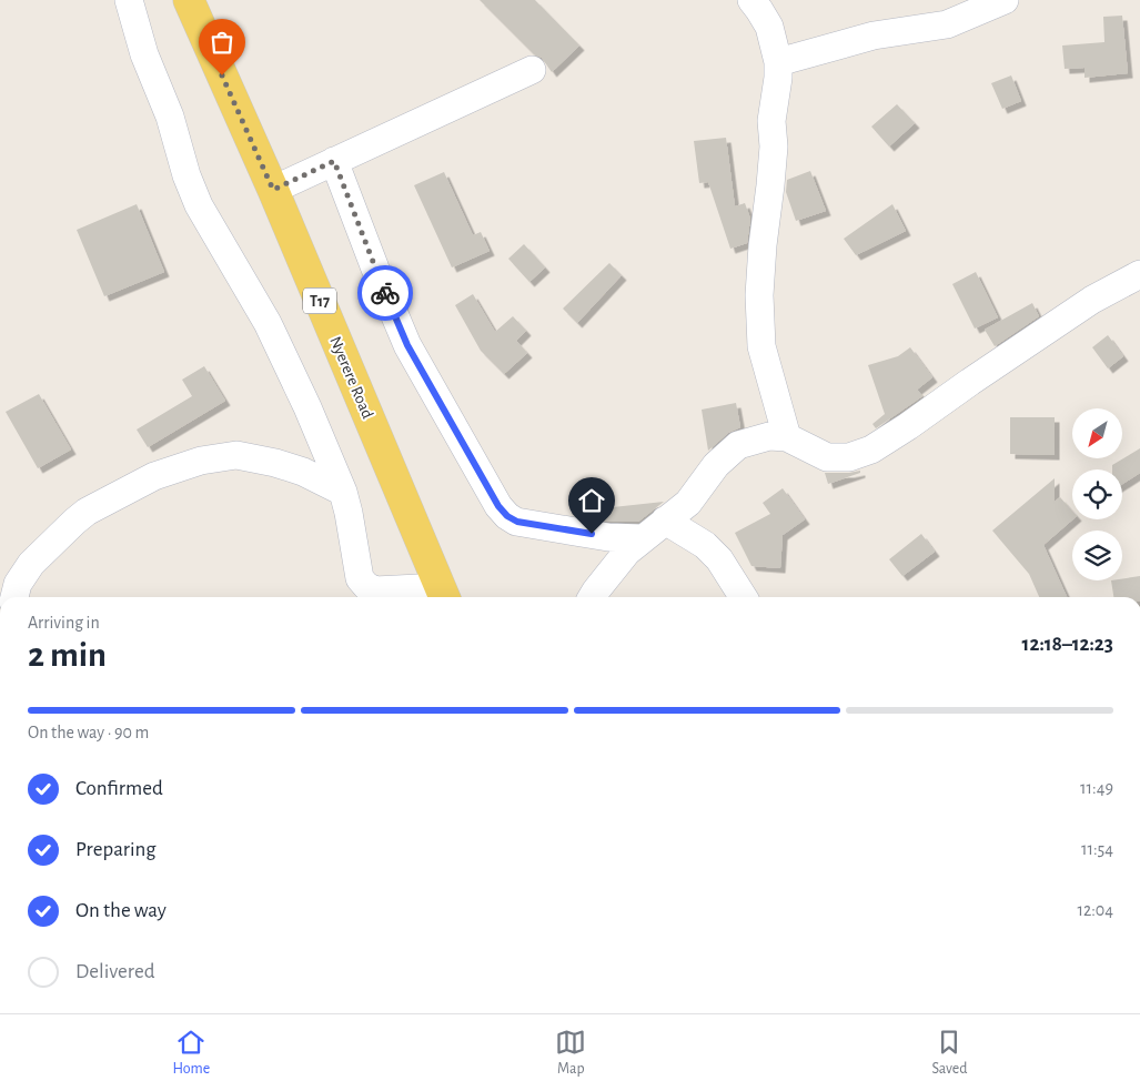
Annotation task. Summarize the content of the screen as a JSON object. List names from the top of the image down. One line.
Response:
{"streets":{"main road":["T17","Nyerere Road"]},"north":"bottom left","page":{"heading":["2 min","Arriving in","12:18–12:23"],"bar":"On the way · 90 m","list":[["Confirmed","11:49"],["Preparing","11:54"],["On the way","12:04"],"Delivered"],"tabs":["Home","Map","Saved"]}}
